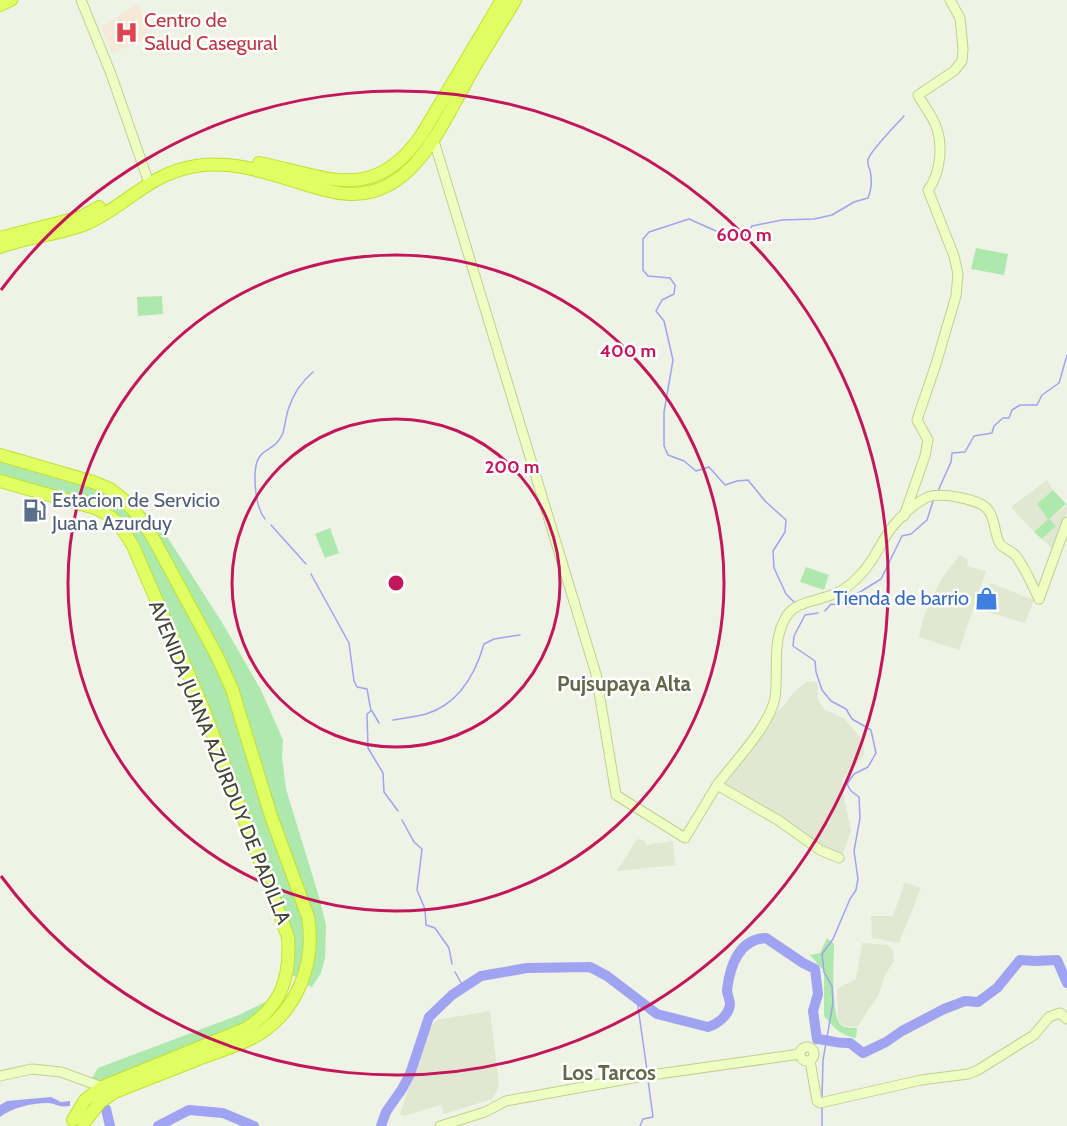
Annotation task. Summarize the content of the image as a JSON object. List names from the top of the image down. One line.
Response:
{"streets":{"highway":["AVENIDA JUANA AZURDUY DE PADILLA"]},"districts":["Pujsupaya Alta","Los Tarcos"],"places":{"hospital":["Centro de Salud Casegural"],"fuel station":["Estacion de Servicio Juana Azurduy"],"shop":["Tienda de barrio"]},"rings":["600 m","400 m","200 m"]}
